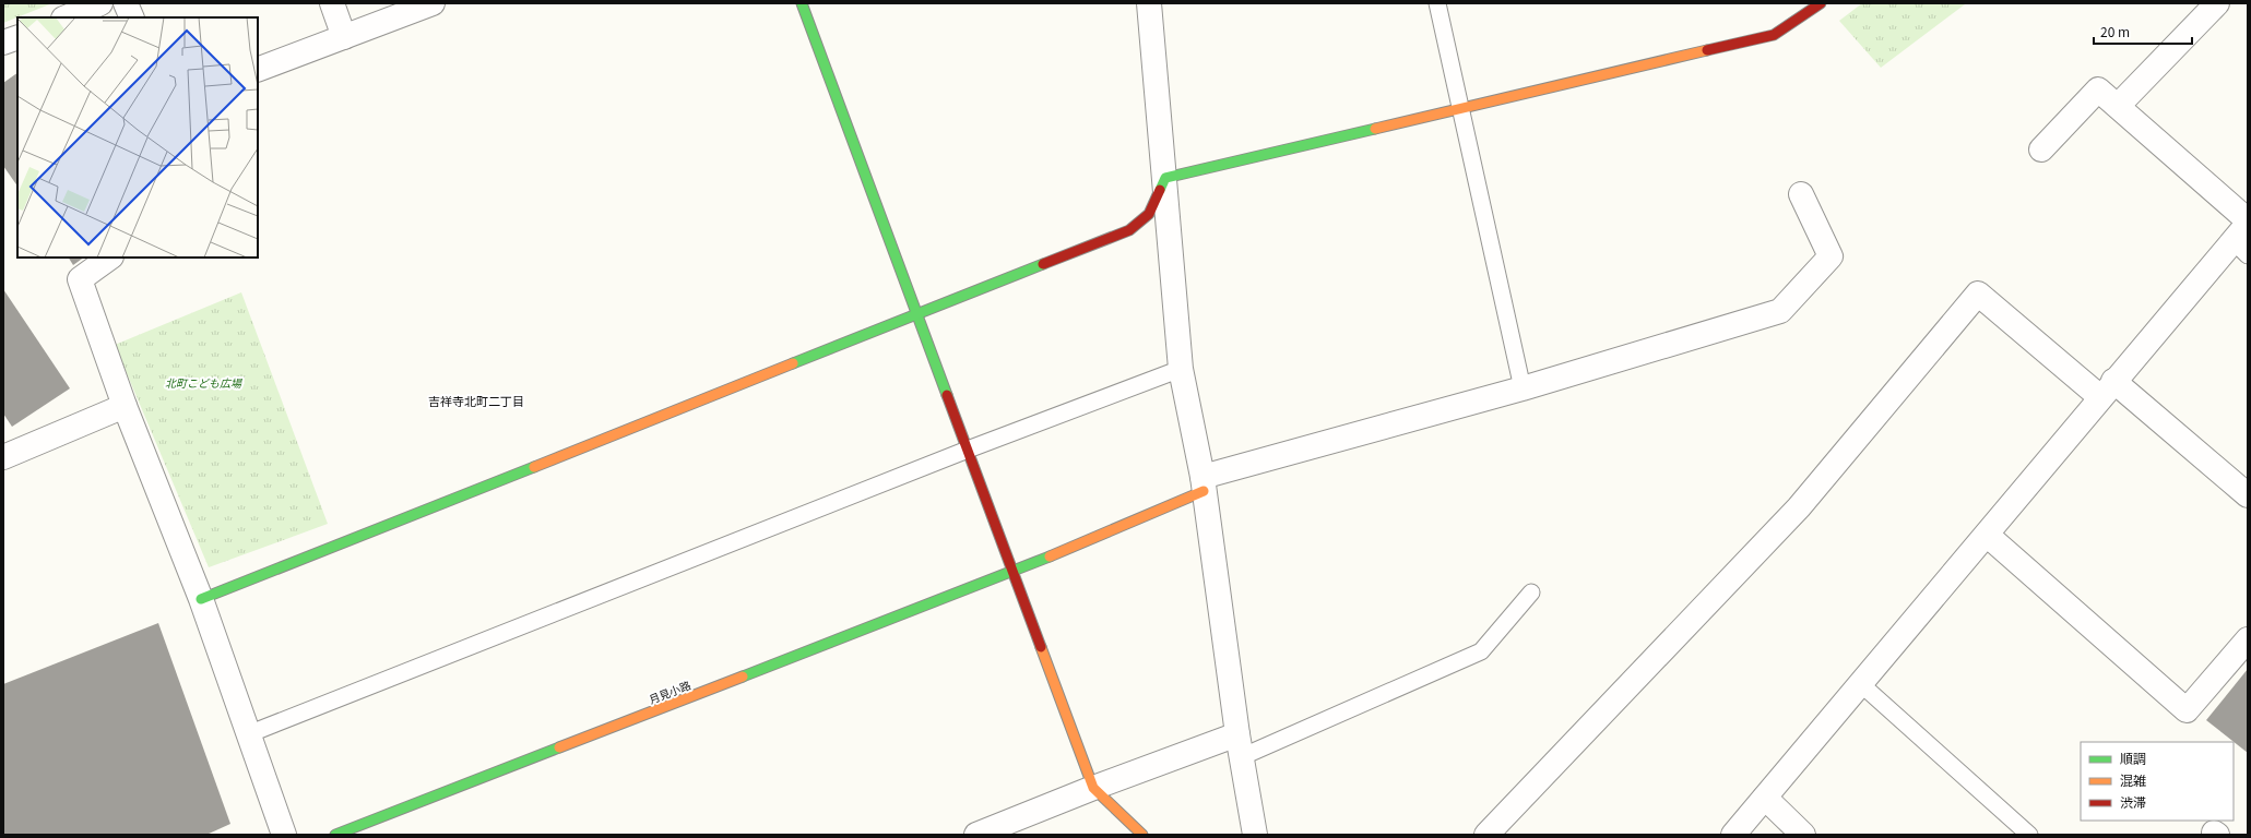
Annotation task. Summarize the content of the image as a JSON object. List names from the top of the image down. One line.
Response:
{"streets":{"street":["月見小路"]},"districts":["吉祥寺北町二丁目"],"parks":["北町こども広場"],"legend":["順調","混雑","渋滞"],"scale_bar":"20 m"}
